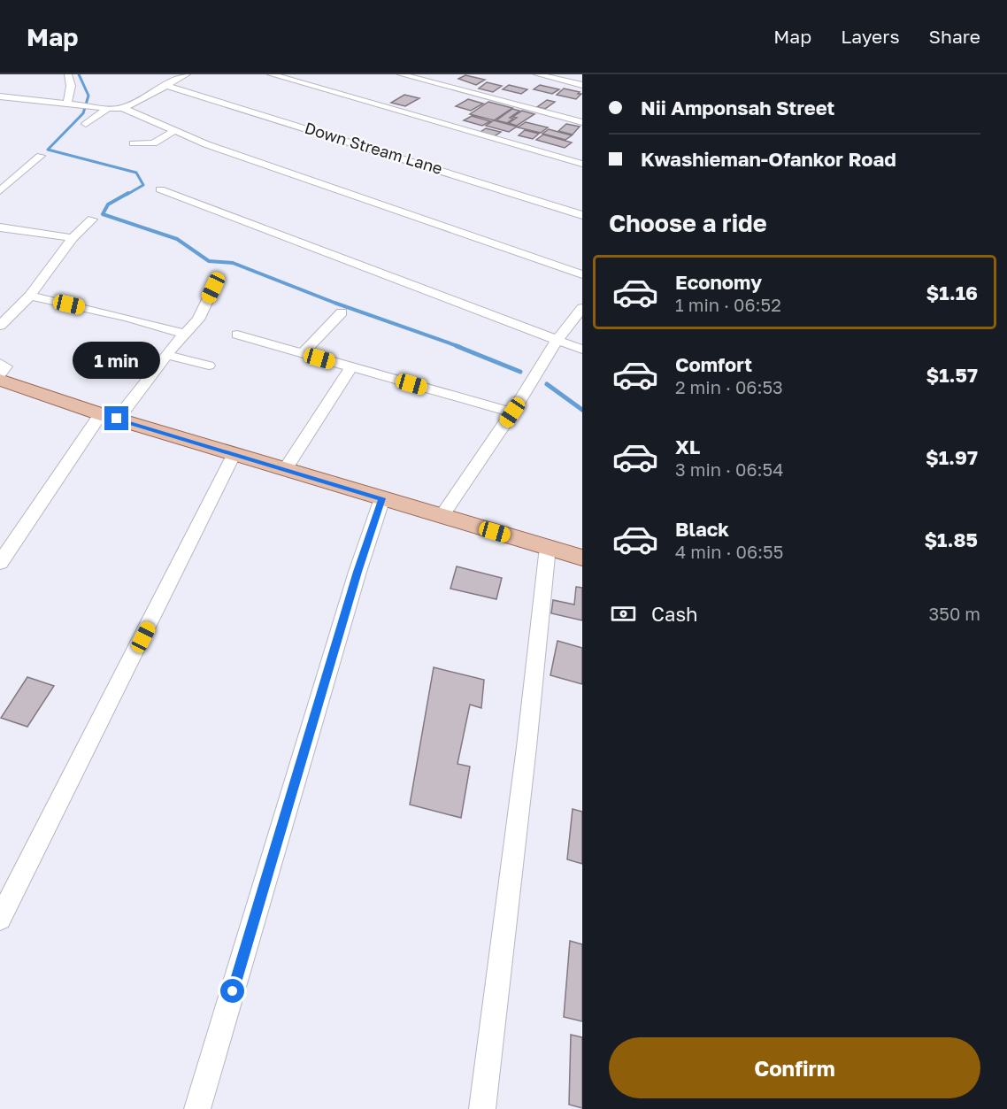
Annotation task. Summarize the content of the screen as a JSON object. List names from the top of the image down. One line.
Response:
{"streets":{"street":["Down Stream Lane"]},"page":{"header":"Map","nav":["Map","Layers","Share"],"banner":["Nii Amponsah Street","Kwashieman-Ofankor Road"],"heading":"Choose a ride","list":[{"name":"Economy","note":"1 min · 06:52","value":"$1.16"},{"name":"Comfort","note":"2 min · 06:53","value":"$1.57"},{"name":"XL","note":"3 min · 06:54","value":"$1.97"},{"name":"Black","note":"4 min · 06:55","value":"$1.85"}],"bubble":"1 min","pay":["Cash","350 m"],"buttons":"Confirm"}}
